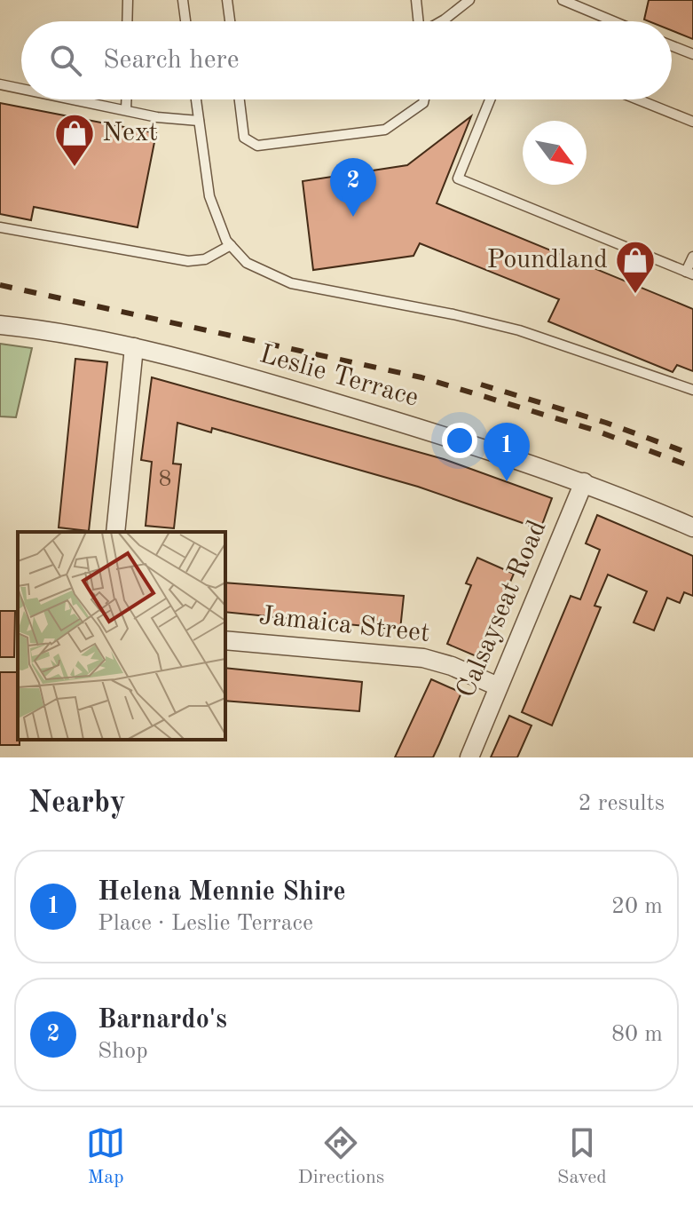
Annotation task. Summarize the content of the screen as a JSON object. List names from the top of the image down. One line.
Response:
{"streets":{"street":["Leslie Terrace","Calsayseat Road","Jamaica Street"]},"crossings":[["Leslie Terrace","Calsayseat Road"],["Calsayseat Road","Jamaica Street"]],"places":{"shop":["Next","Poundland"]},"house_numbers":["8"],"north":"bottom right","page":{"search":"Search here","pins":["2","1"],"heading":["Nearby","2 results"],"list":[{"mark":"1","name":"Helena Mennie Shire","note":"Place · Leslie Terrace","value":"20 m"},{"mark":"2","name":"Barnardo's","note":"Shop","value":"80 m"}],"nav":["Map","Directions","Saved"]}}
